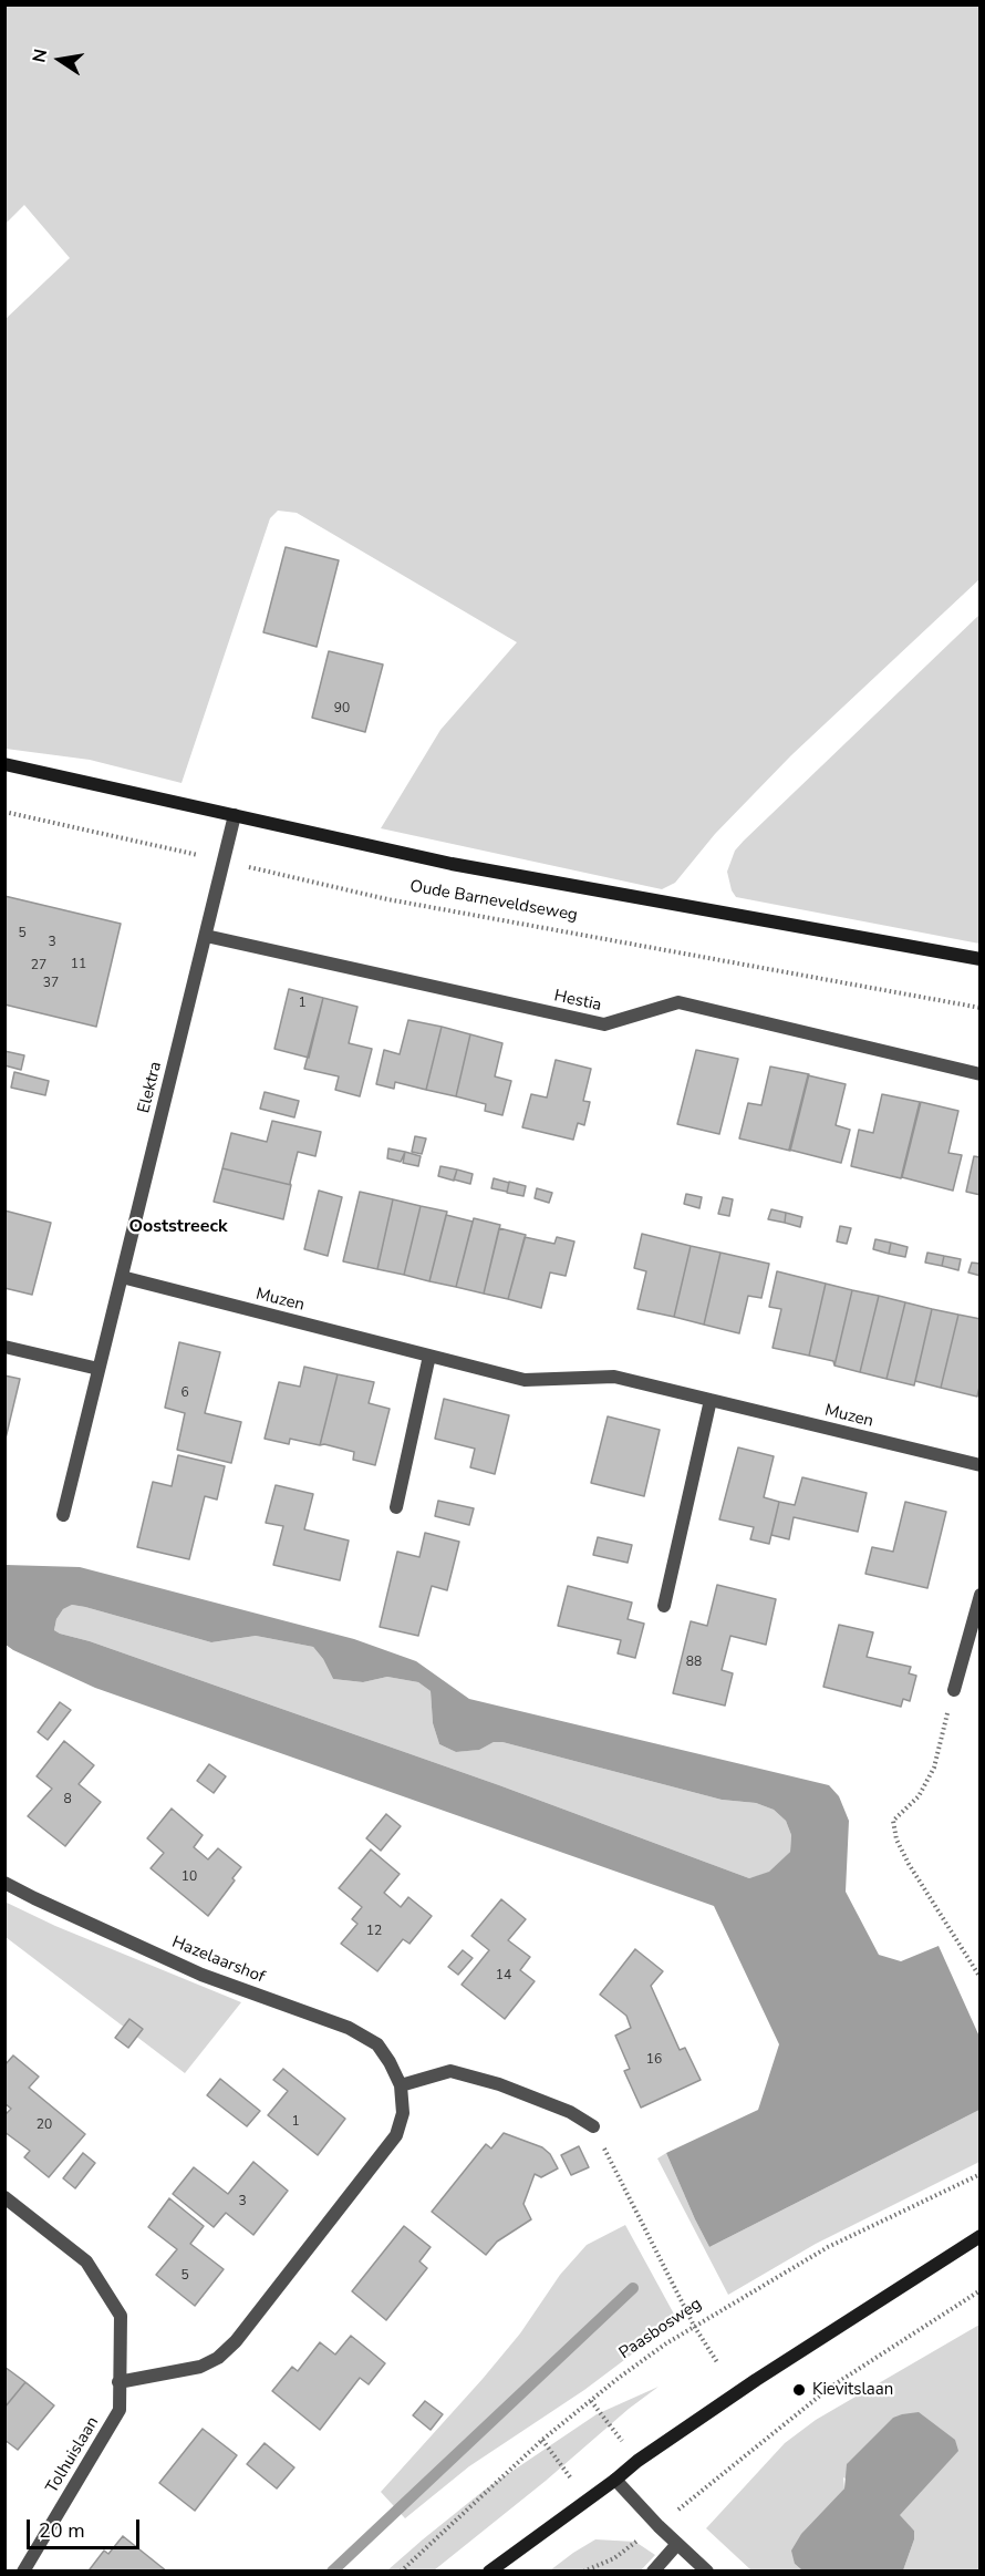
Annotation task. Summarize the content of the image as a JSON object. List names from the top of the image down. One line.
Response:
{"streets":{"street":["Oude Barneveldseweg","Hestia","Elektra","Muzen","Hazelaarshof","Tolhuislaan"],"path":["Paasbosweg"]},"crossings":[["Oude Barneveldseweg","Elektra"],["Hestia","Elektra"],["Elektra","Muzen"],["Hazelaarshof","Tolhuislaan"]],"districts":["Ooststreeck"],"places":["Kievitslaan"],"house_numbers":["90","5","3","11","27","37","1","6","88","8","10","12","14","16","1","20","3","5"],"scale_bar":"20 m","north":"left"}
